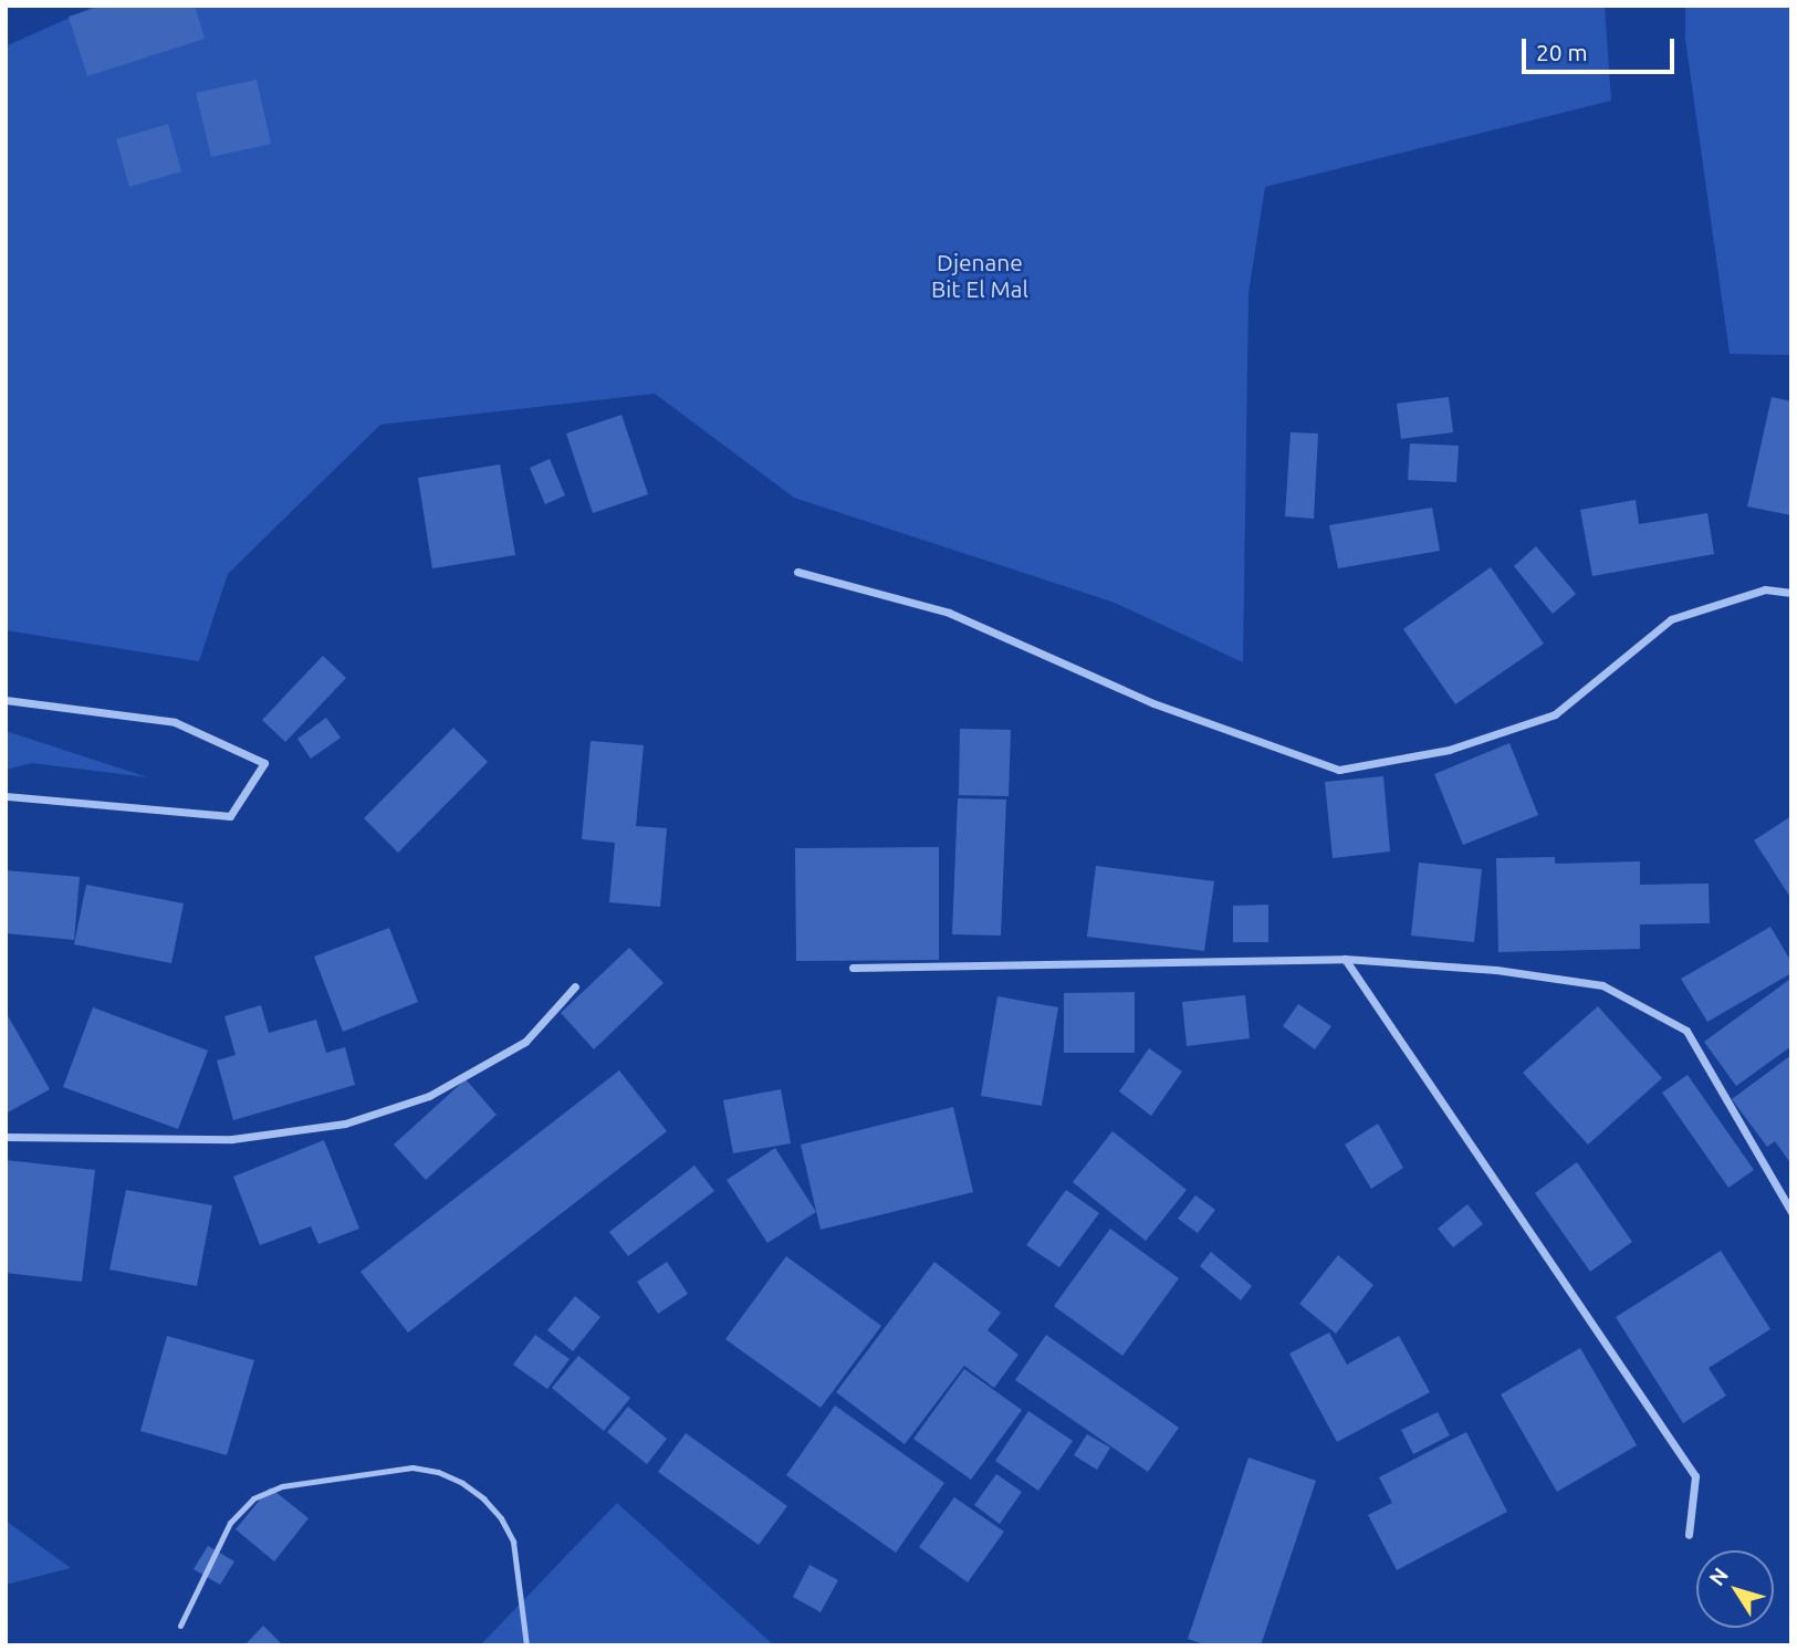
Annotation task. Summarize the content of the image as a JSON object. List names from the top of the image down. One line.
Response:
{"parks":["Djenane Bit El Mal"],"scale_bar":"20 m","north":"top left"}
